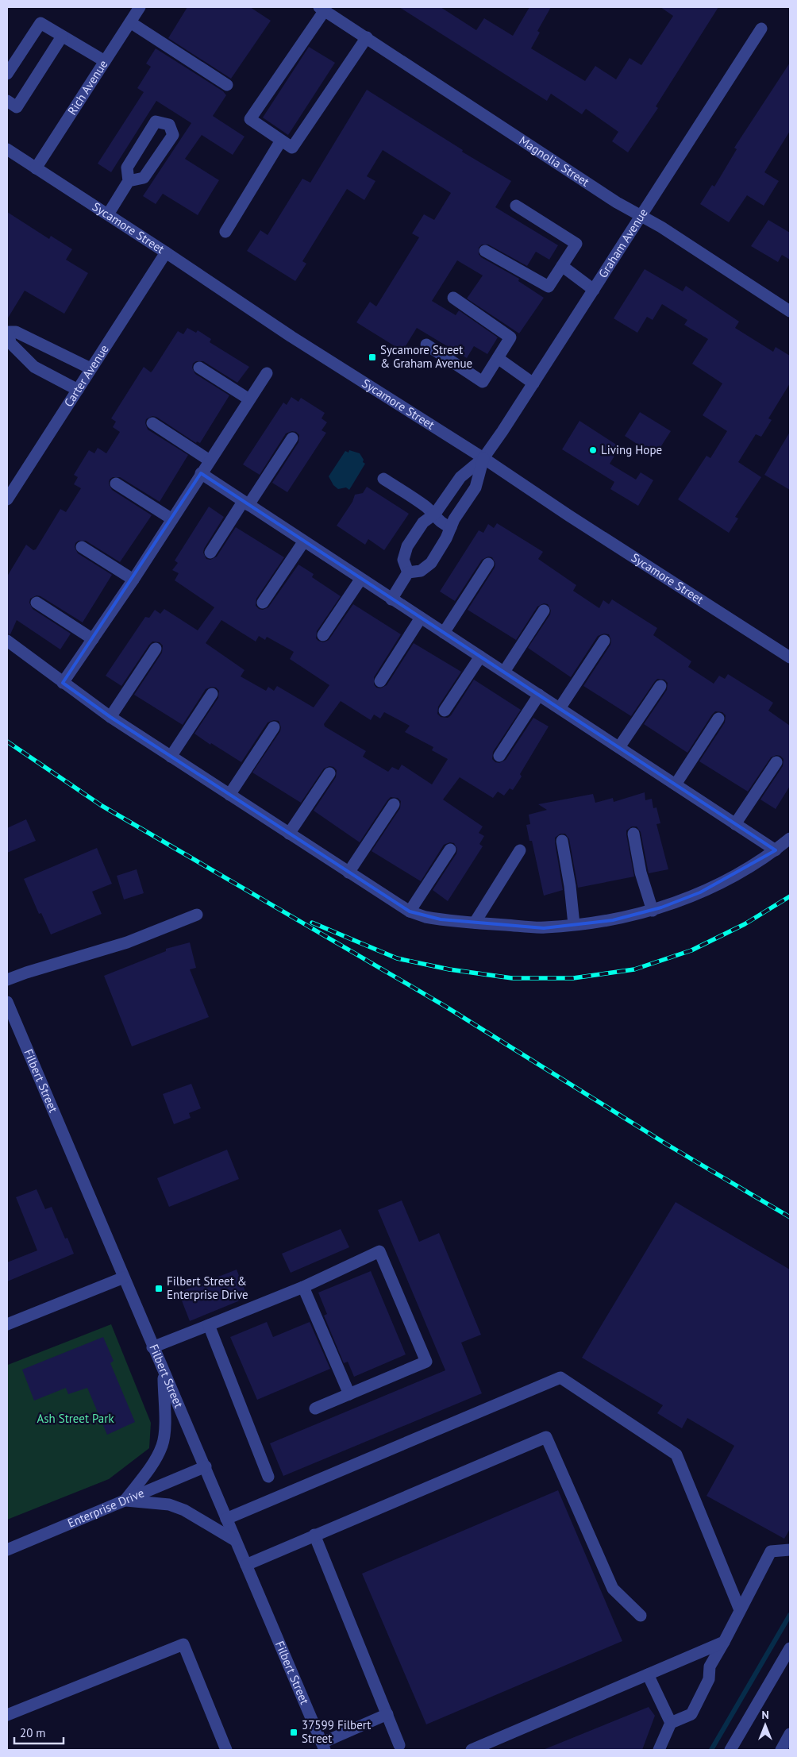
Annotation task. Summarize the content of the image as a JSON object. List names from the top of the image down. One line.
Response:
{"streets":{"street":["Rich Avenue","Magnolia Street","Sycamore Street","Graham Avenue","Carter Avenue","Filbert Street","Enterprise Drive"]},"crossings":[["Rich Avenue","Sycamore Street"],["Magnolia Street","Graham Avenue"],["Sycamore Street","Graham Avenue"],["Sycamore Street","Carter Avenue"],["Filbert Street","Enterprise Drive"]],"parks":["Ash Street Park"],"places":{"transit":["Sycamore Street & Graham Avenue","Filbert Street & Enterprise Drive","37599 Filbert Street"],"other":["Living Hope"]},"scale_bar":"20 m","north":"top"}
